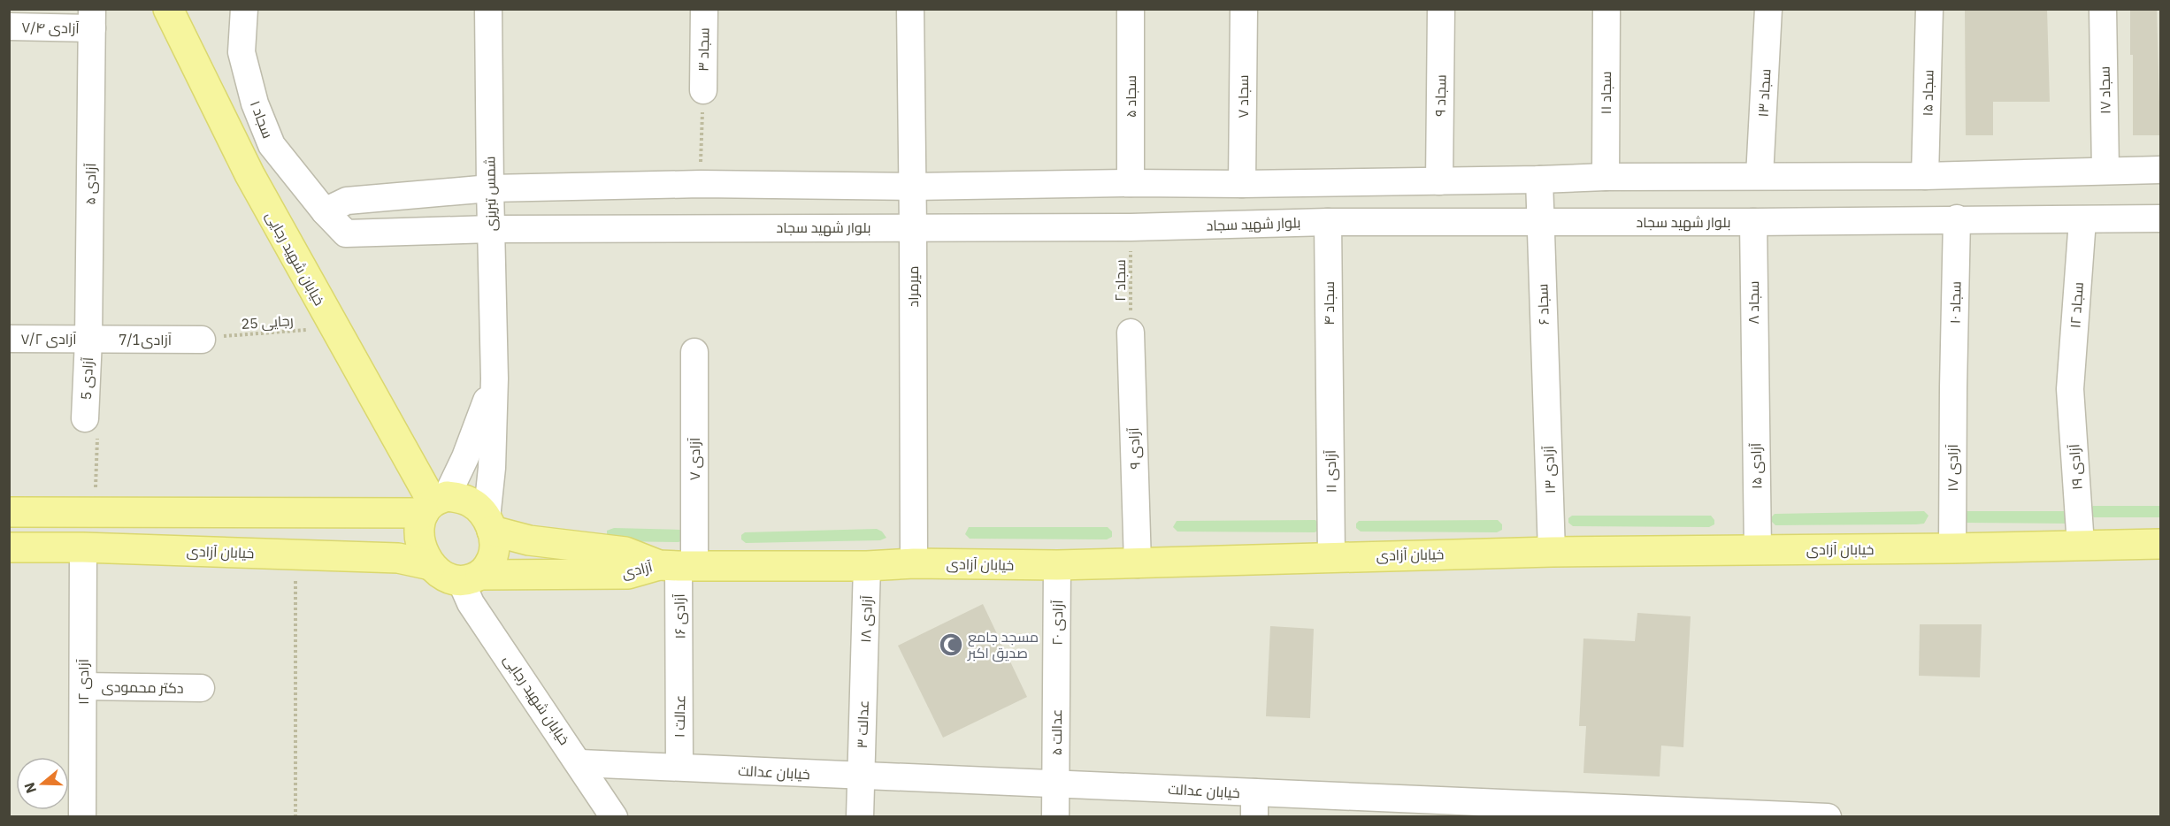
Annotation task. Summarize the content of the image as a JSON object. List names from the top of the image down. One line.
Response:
{"streets":{"main road":["خیابان شهید رجایی","خیابان آزادی","آزادی"],"street":["آزادی ۷/۴","سجاد ۳","سجاد ۱۷","سجاد ۱۱","سجاد ۱۳","سجاد ۱۵","سجاد ۹","سجاد ۵","سجاد ۷","سجاد ۱","آزادی ۵","شمس تبریزی","بلوار شهید سجاد","میرمراد","سجاد ۸","سجاد ۱۰","سجاد ۴","سجاد ۶","سجاد ۱۲","آزادی ۷/۲","آزادی7/1","آزادی 5","آزادی ۹","آزادی ۷","آزادی ۱۵","آزادی ۱۹","آزادی ۱۷","آزادی ۱۳","آزادی ۱۱","آزادی ۱۶","آزادی ۱۸","آزادی ۲۰","آزادی ۱۲","دکتر محمودی","عدالت ۱","عدالت ۳","عدالت ۵","خیابان عدالت"],"path":["سجاد ۲","رجایی 25"]},"crossings":[["آزادی ۷/۴","آزادی ۵"],["سجاد ۱","بلوار شهید سجاد"],["آزادی ۵","آزادی ۷/۲"],["آزادی ۵","آزادی7/1"],["آزادی ۵","آزادی 5"],["شمس تبریزی","بلوار شهید سجاد"],["شمس تبریزی","خیابان شهید رجایی"],["شمس تبریزی","خیابان آزادی"],["شمس تبریزی","آزادی"],["بلوار شهید سجاد","سجاد ۲"],["بلوار شهید سجاد","میرمراد"],["بلوار شهید سجاد","سجاد ۸"],["بلوار شهید سجاد","سجاد ۱۰"],["بلوار شهید سجاد","سجاد ۴"],["بلوار شهید سجاد","سجاد ۶"],["بلوار شهید سجاد","سجاد ۱۲"],["خیابان شهید رجایی","رجایی 25"],["خیابان شهید رجایی","خیابان آزادی"],["خیابان شهید رجایی","آزادی"],["خیابان شهید رجایی","خیابان عدالت"],["سجاد ۲","آزادی ۹"],["میرمراد","خیابان آزادی"],["سجاد ۸","آزادی ۱۵"],["سجاد ۱۰","آزادی ۱۷"],["سجاد ۴","آزادی ۱۱"],["سجاد ۶","آزادی ۱۳"],["سجاد ۱۲","آزادی ۱۹"],["رجایی 25","آزادی7/1"],["آزادی ۷/۲","آزادی7/1"],["آزادی ۷/۲","آزادی 5"],["آزادی7/1","آزادی 5"],["آزادی ۹","خیابان آزادی"],["آزادی ۷","خیابان آزادی"],["آزادی ۷","آزادی"],["آزادی ۷","آزادی ۱۶"],["آزادی ۱۵","خیابان آزادی"],["آزادی ۱۹","خیابان آزادی"],["آزادی ۱۷","خیابان آزادی"],["آزادی ۱۳","خیابان آزادی"],["آزادی ۱۱","خیابان آزادی"],["خیابان آزادی","آزادی"],["خیابان آزادی","آزادی ۱۶"],["خیابان آزادی","آزادی ۱۸"],["خیابان آزادی","آزادی ۲۰"],["خیابان آزادی","آزادی ۱۲"],["آزادی","آزادی ۱۶"],["آزادی ۱۶","عدالت ۱"],["آزادی ۱۸","عدالت ۳"],["آزادی ۲۰","عدالت ۵"],["آزادی ۱۲","دکتر محمودی"],["عدالت ۱","خیابان عدالت"],["عدالت ۳","خیابان عدالت"],["عدالت ۵","خیابان عدالت"]],"places":{"mosque":["مسجد جامع صدیق اکبر"]},"north":"left"}
